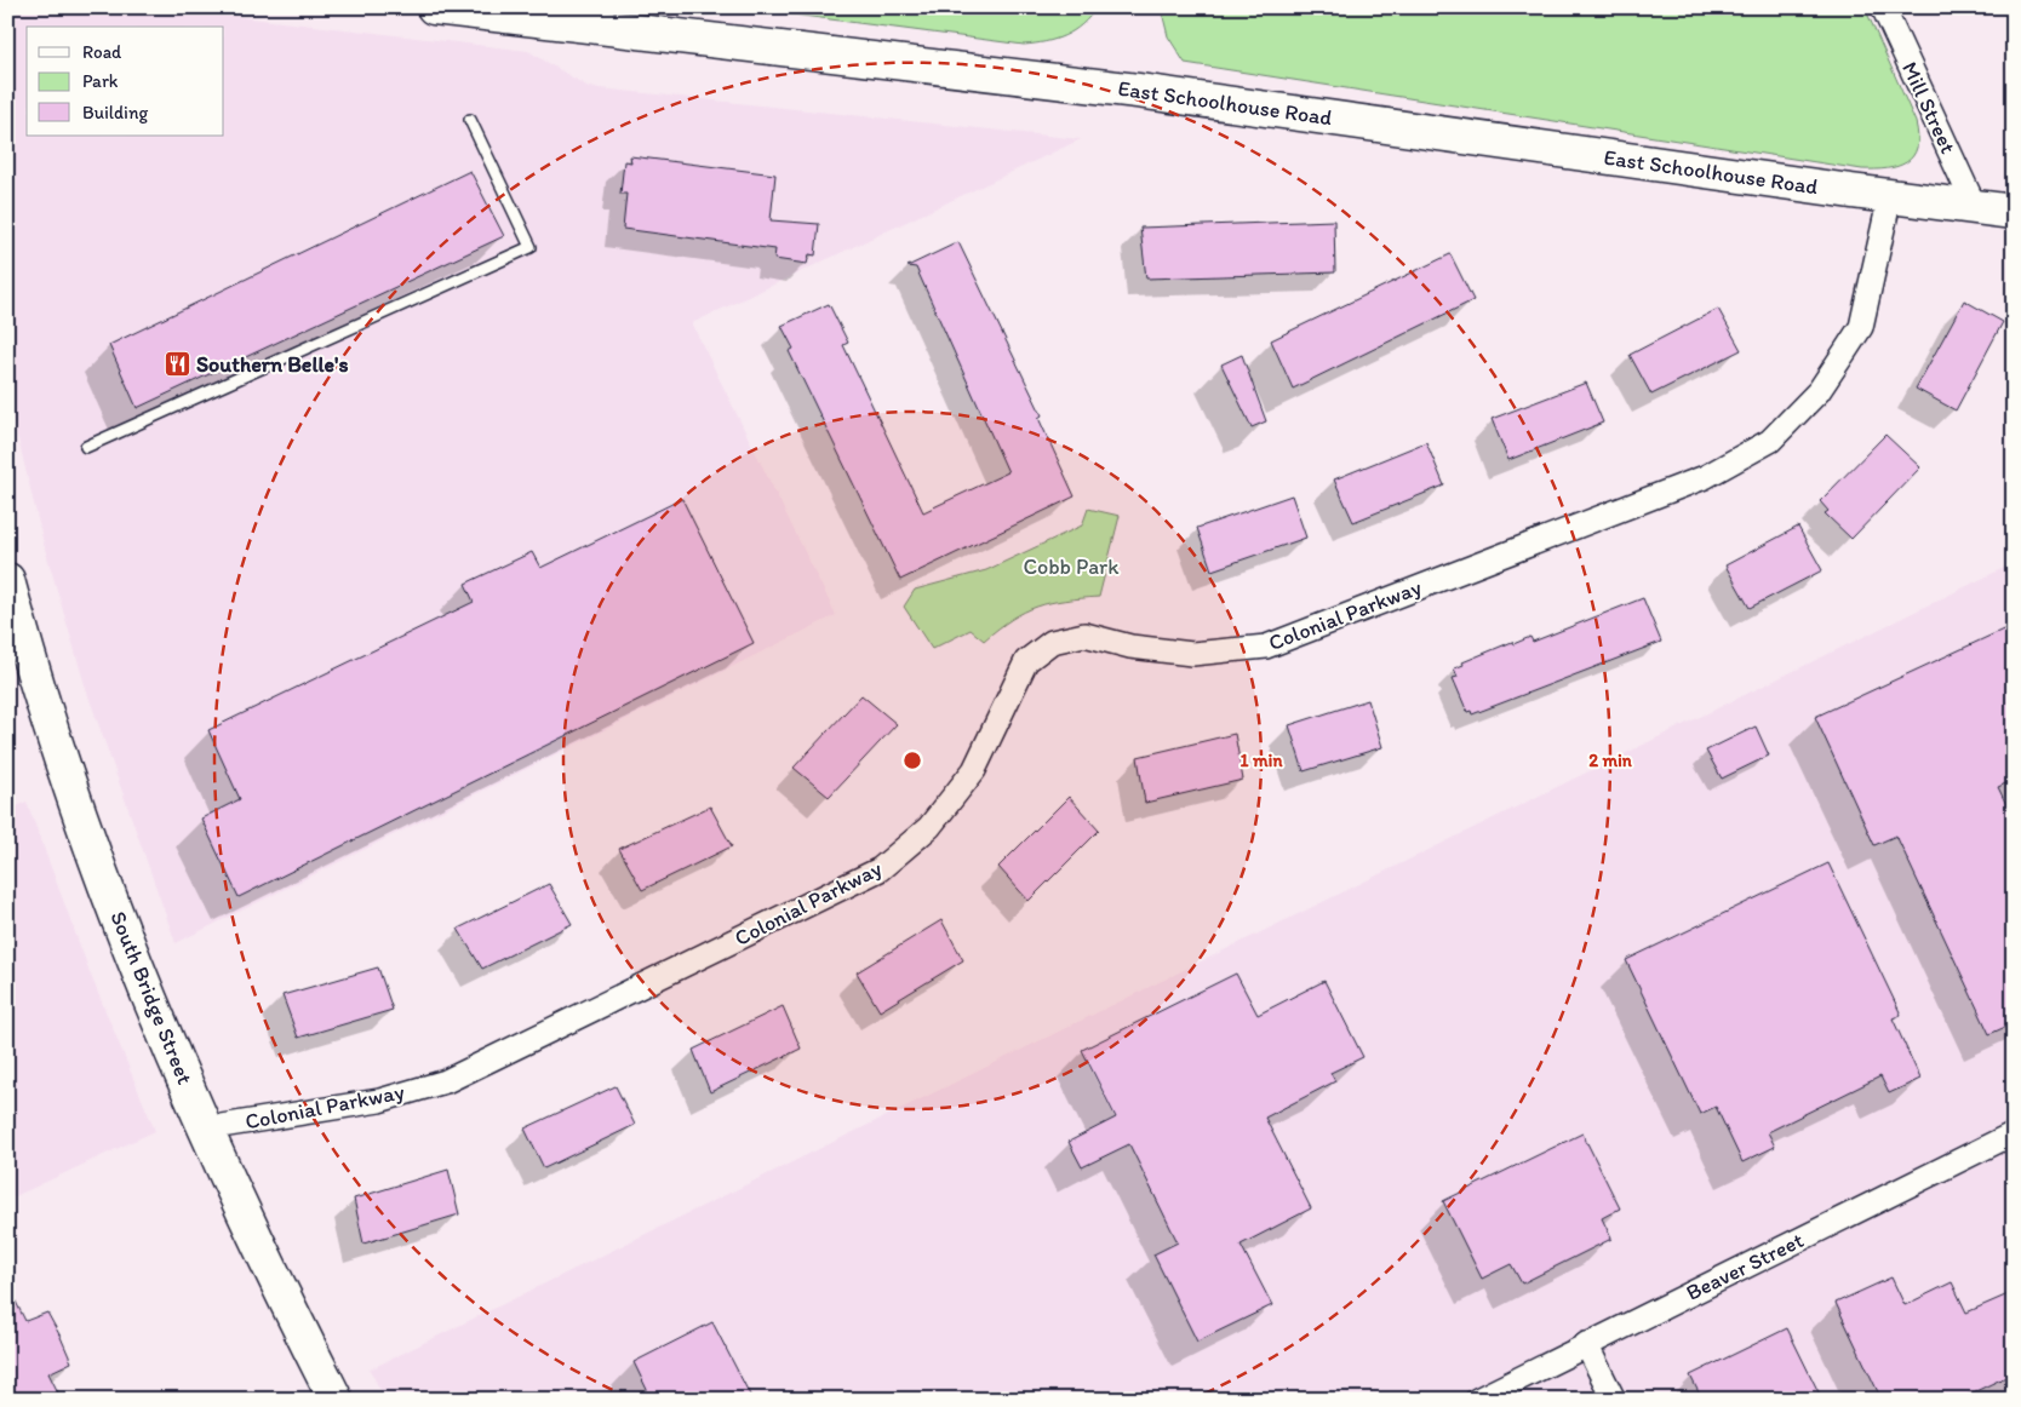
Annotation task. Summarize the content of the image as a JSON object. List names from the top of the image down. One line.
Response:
{"streets":{"main road":["East Schoolhouse Road","South Bridge Street"],"street":["Mill Street","Colonial Parkway","Beaver Street"]},"crossings":[["East Schoolhouse Road","Mill Street"],["East Schoolhouse Road","Colonial Parkway"],["Colonial Parkway","South Bridge Street"]],"parks":["Cobb Park"],"places":{"restaurant":["Southern Belle's"]},"legend":["Road","Park","Building"],"rings":["1 min","2 min"]}
